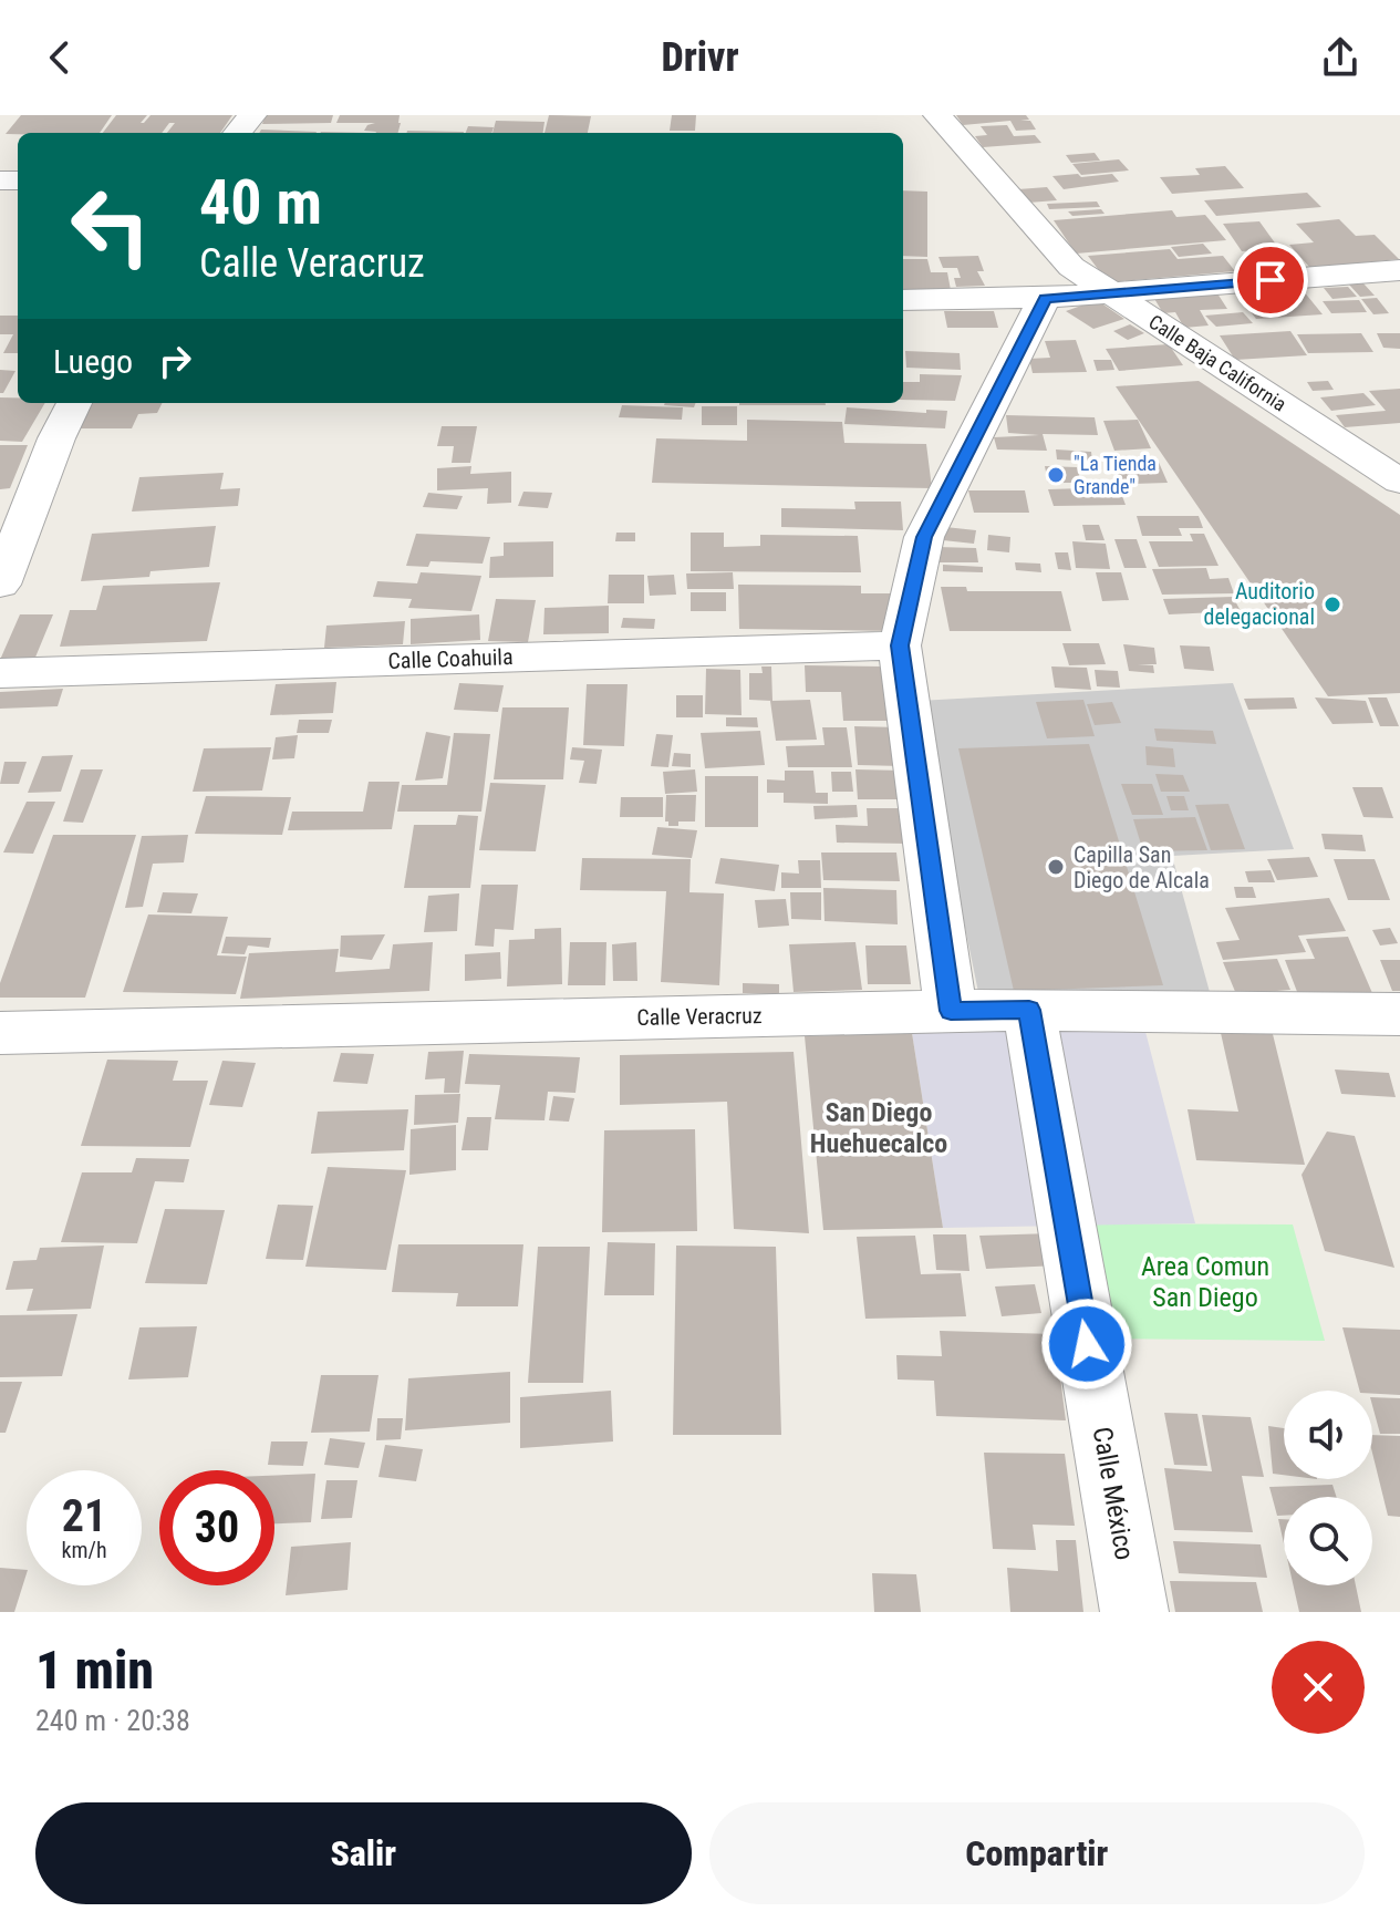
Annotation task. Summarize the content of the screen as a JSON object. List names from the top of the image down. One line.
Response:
{"streets":{"street":["Calle Baja California","Calle Coahuila","Calle Veracruz","Calle México"]},"crossings":[["Calle Veracruz","Calle México"]],"districts":["San Diego Huehuecalco"],"parks":["Area Comun San Diego"],"places":["\"La Tienda Grande\"","Auditorio delegacional","Capilla San Diego de Alcala"],"page":{"header":"Drivr","turn":["40 m","Calle Veracruz"],"then":"Luego","speed":"21 km/h","limit":"30","heading":["1 min","240 m · 20:38"],"buttons":["Salir","Compartir"]}}
